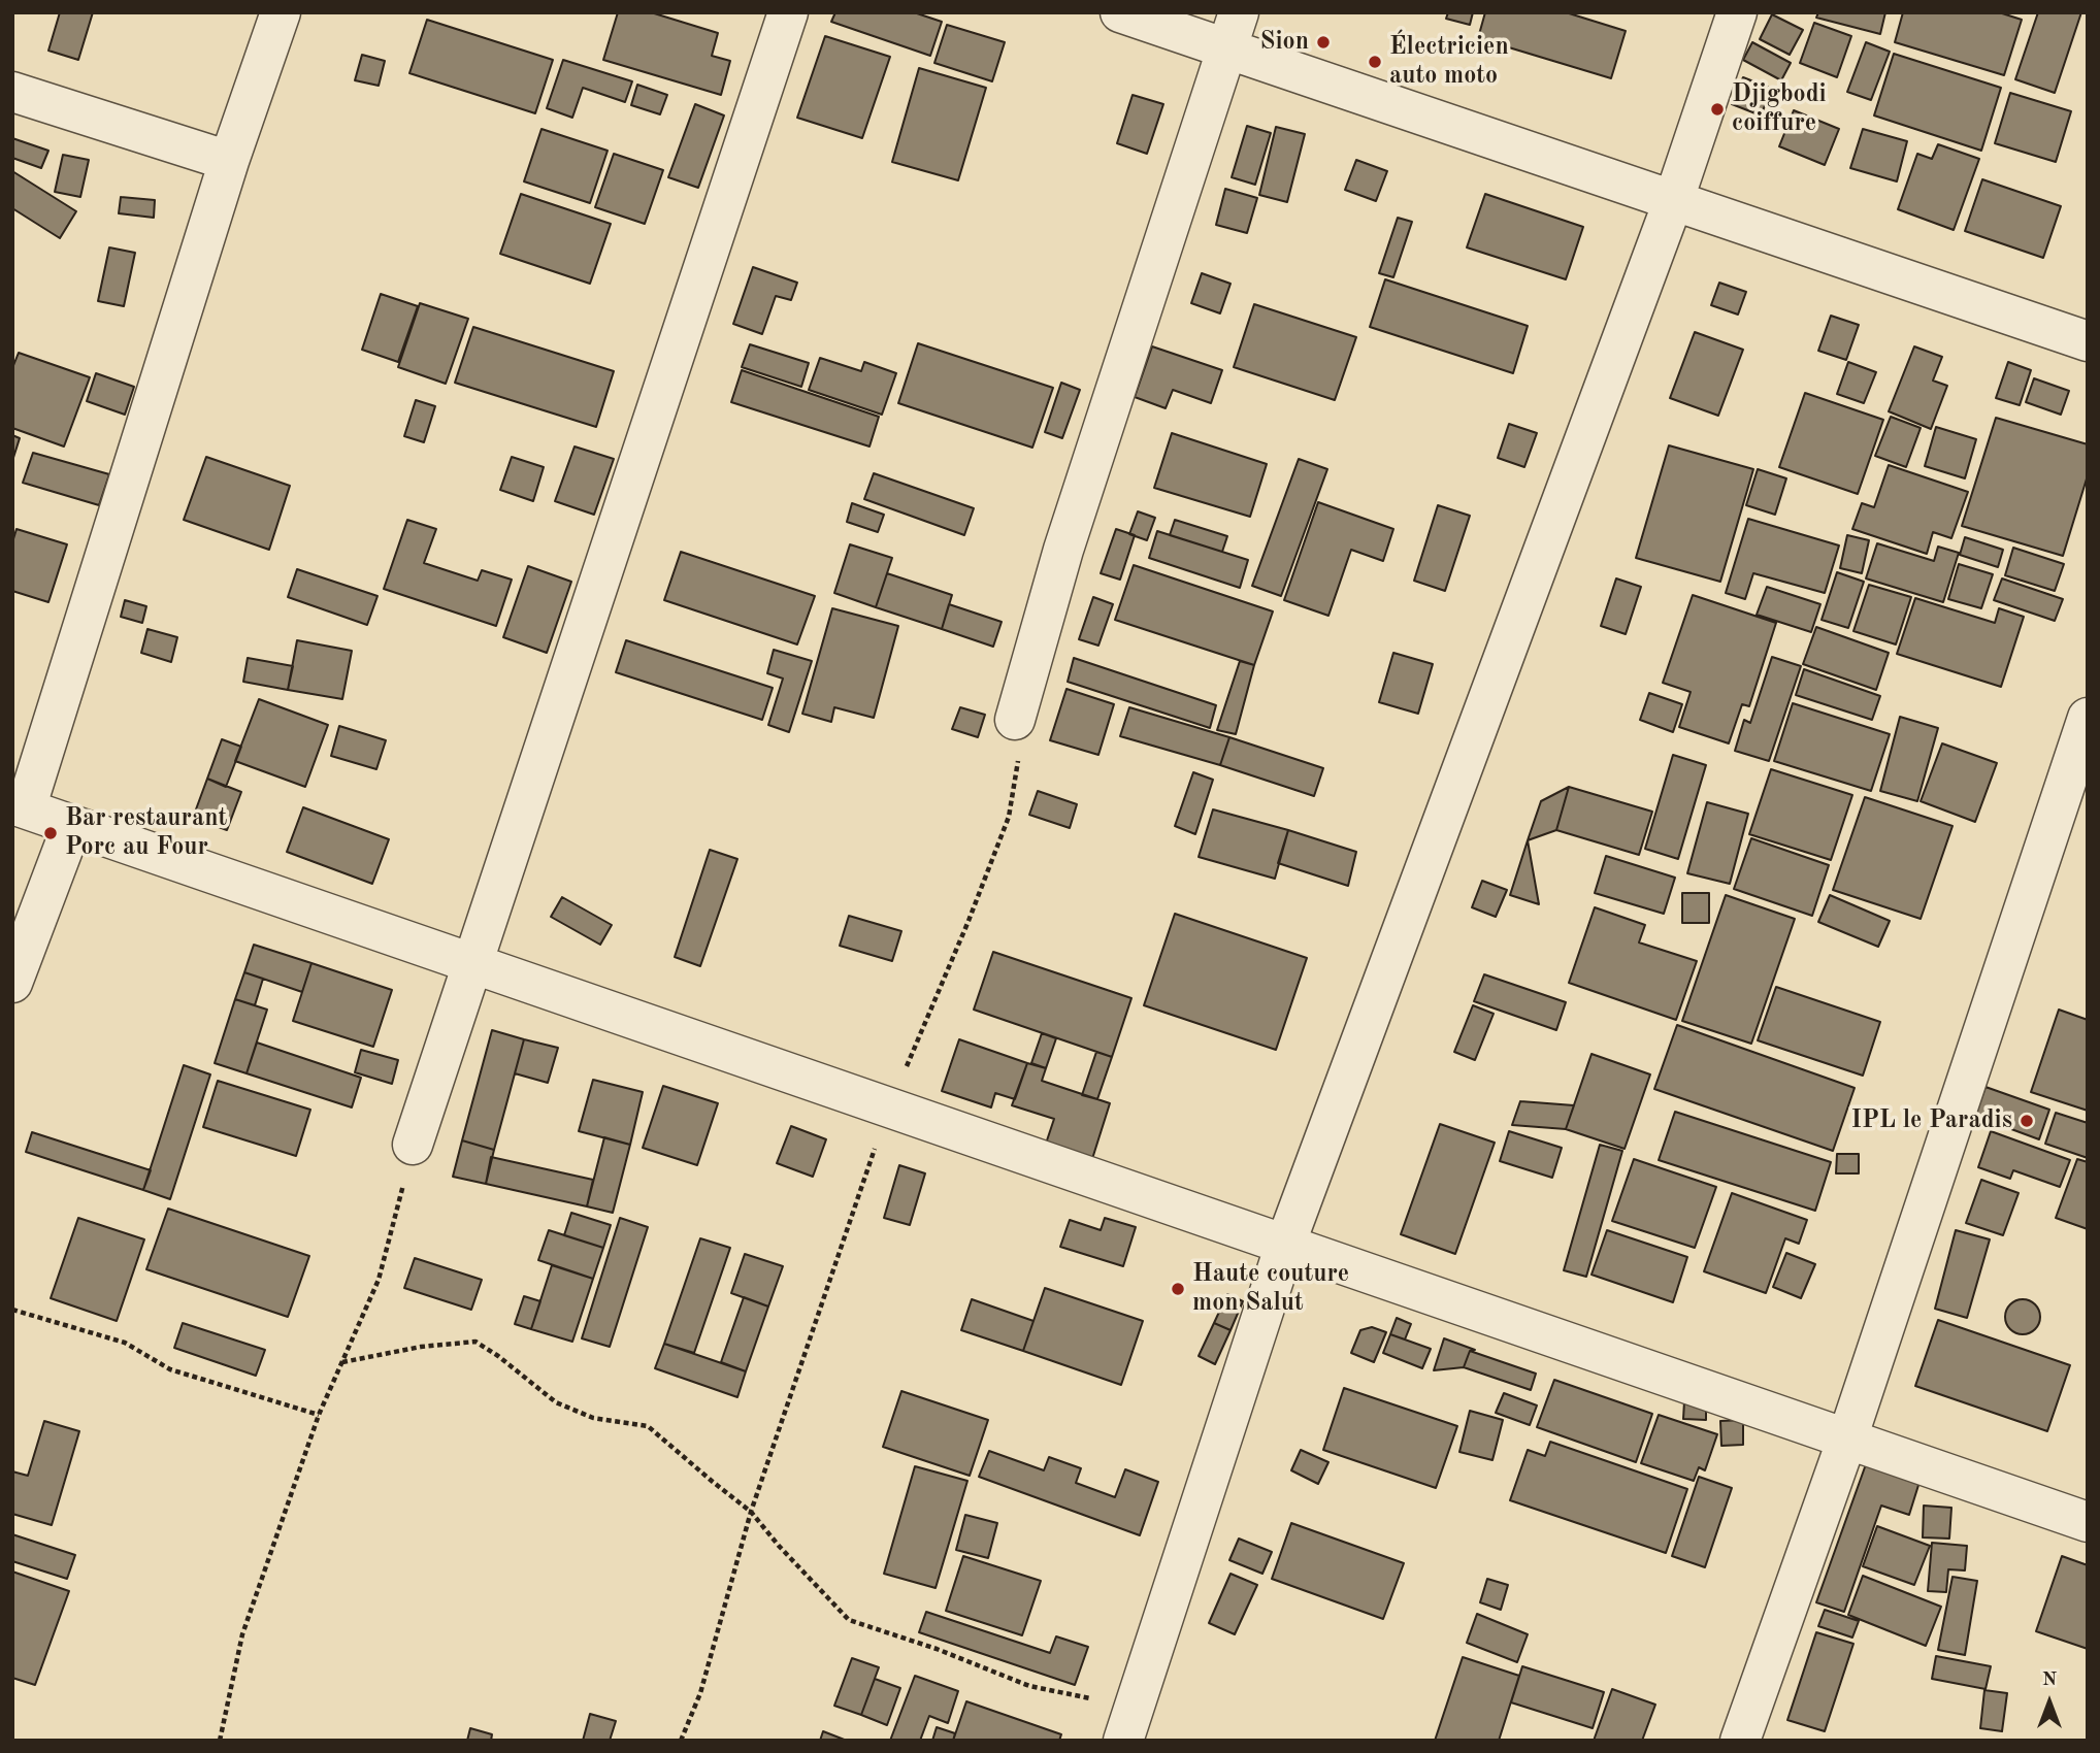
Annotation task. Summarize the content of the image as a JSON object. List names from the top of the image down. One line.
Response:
{"places":["Sion","Électricien auto moto","Djigbodi coiffure","Bar restaurant Porc au Four","IPL le Paradis","Haute couture mon Salut"],"north":"top"}
